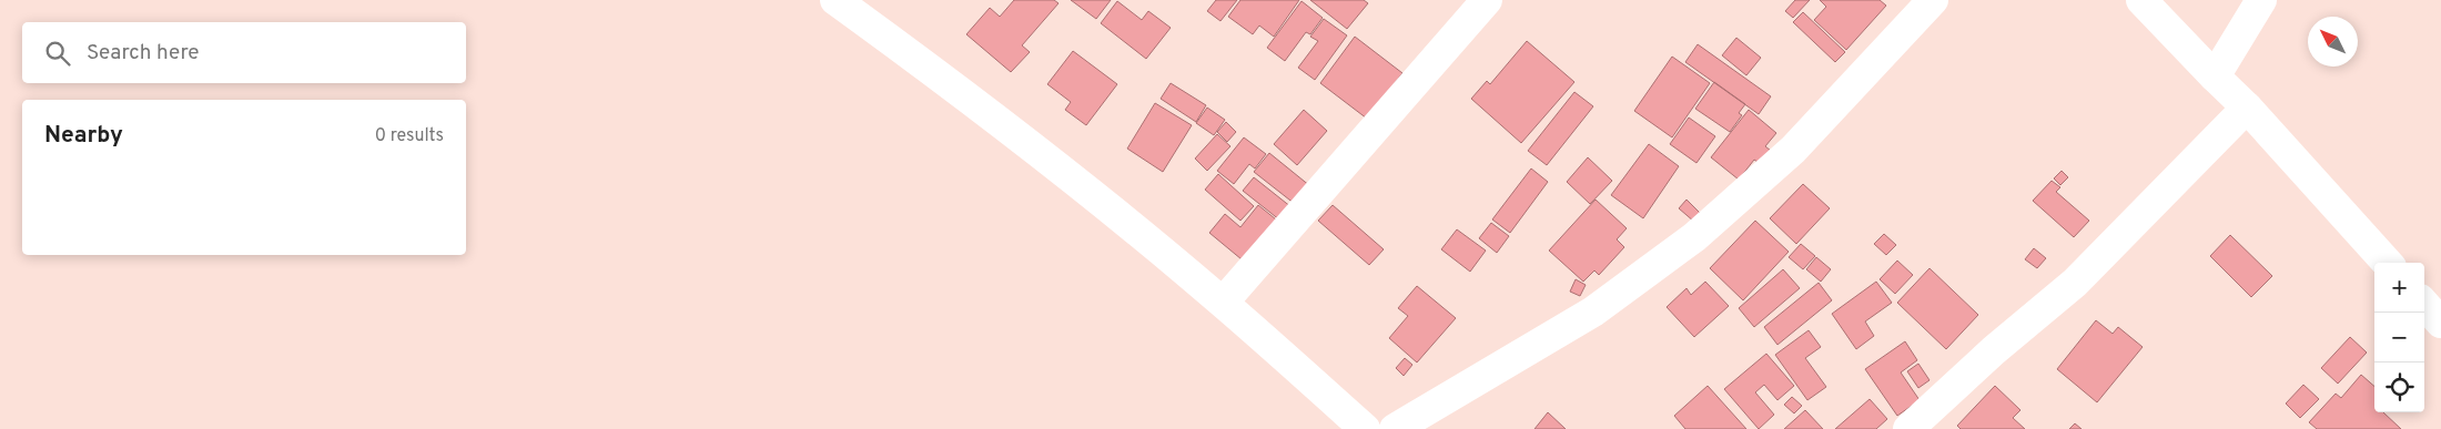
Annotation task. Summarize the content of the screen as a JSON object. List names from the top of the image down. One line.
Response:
{"north":"top left","page":{"search":"Search here","heading":["Nearby","0 results"],"map_buttons":["+","−"]}}
